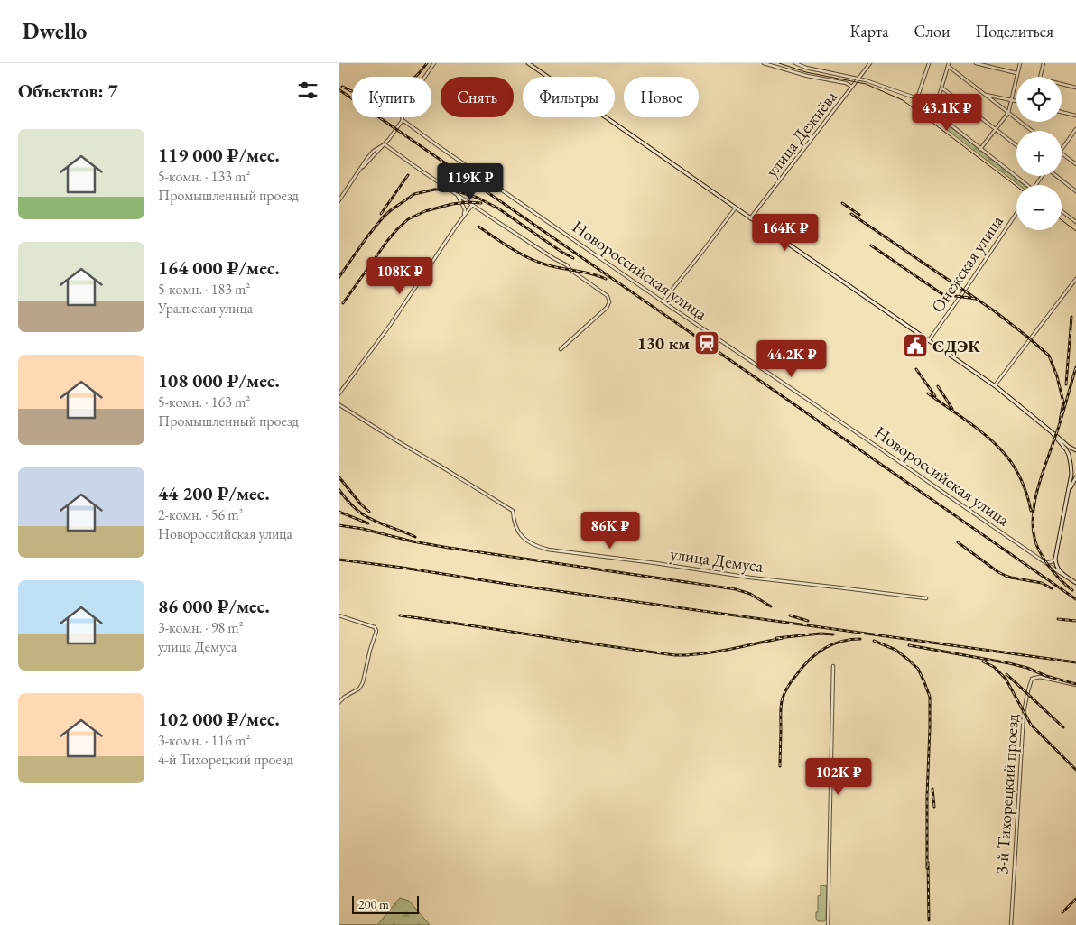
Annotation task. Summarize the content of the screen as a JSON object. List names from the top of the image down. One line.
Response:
{"streets":{"main road":["Новороссийская улица"],"street":["улица Дежнёва","Онежская улица","улица Демуса","3-й Тихорецкий проезд"]},"places":{"station":["130 км"],"public building":["СДЭК"]},"scale_bar":"200 m","page":{"header":"Dwello","nav":["Карта","Слои","Поделиться"],"heading":"Объектов: 7","map_buttons":["+","−"],"chip":["Купить","Снять","Фильтры","Новое"],"price":["43.1K ₽","119K ₽","164K ₽","108K ₽","44.2K ₽","86K ₽","102K ₽"],"list":[{"name":"119 000 ₽/мес.","note":"5-комн. · 133 m² · Промышленный проезд"},{"name":"164 000 ₽/мес.","note":"5-комн. · 183 m² · Уральская улица"},{"name":"108 000 ₽/мес.","note":"5-комн. · 163 m² · Промышленный проезд"},{"name":"44 200 ₽/мес.","note":"2-комн. · 56 m² · Новороссийская улица"},{"name":"86 000 ₽/мес.","note":"3-комн. · 98 m² · улица Демуса"},{"name":"102 000 ₽/мес.","note":"3-комн. · 116 m² · 4-й Тихорецкий проезд"}],"scale":"200 m"}}
